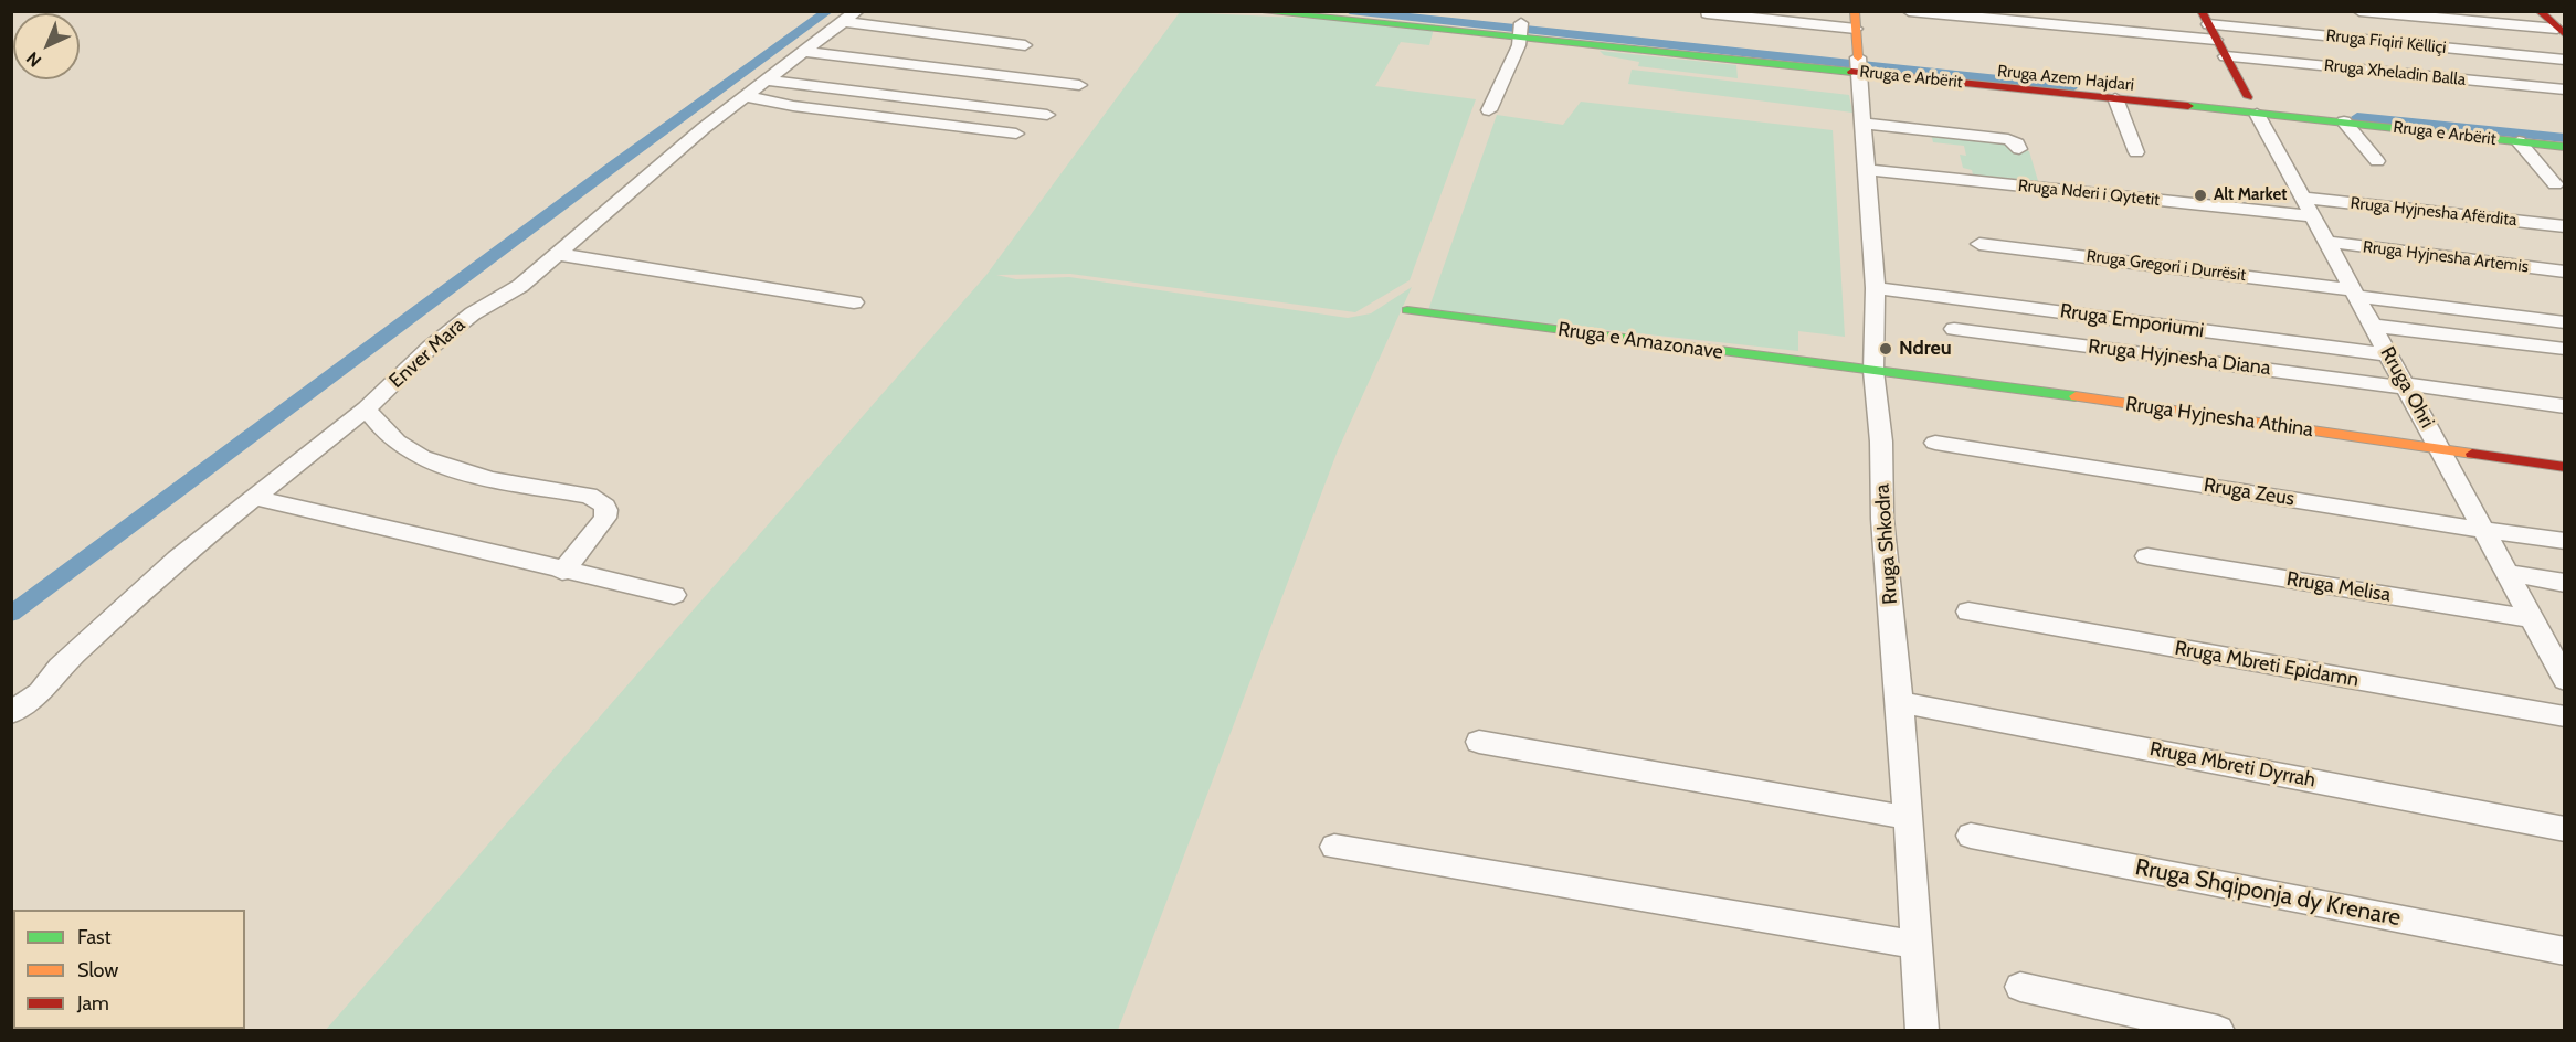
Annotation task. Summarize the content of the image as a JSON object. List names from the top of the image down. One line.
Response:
{"streets":{"street":["Rruga Fiqiri Këlliçi","Rruga Xheladin Balla","Rruga e Arbërit","Rruga Azem Hajdari","Rruga Nderi i Qytetit","Rruga Hyjnesha Afërdita","Rruga Hyjnesha Artemis","Rruga Gregori i Durrësit","Rruga Emporiumi","Rruga e Amazonave","Enver Mara","Rruga Hyjnesha Diana","Rruga Ohri","Rruga Hyjnesha Athina","Rruga Zeus","Rruga Shkodra","Rruga Melisa","Rruga Mbreti Epidamn","Rruga Mbreti Dyrrah","Rruga Shqiponja dy Krenare"]},"crossings":[["Rruga e Arbërit","Rruga Azem Hajdari"],["Rruga e Arbërit","Rruga Ohri"],["Rruga e Arbërit","Rruga Shkodra"],["Rruga Azem Hajdari","Rruga Ohri"],["Rruga Azem Hajdari","Rruga Shkodra"],["Rruga Nderi i Qytetit","Rruga Hyjnesha Afërdita"],["Rruga Nderi i Qytetit","Rruga Ohri"],["Rruga Nderi i Qytetit","Rruga Shkodra"],["Rruga Hyjnesha Afërdita","Rruga Ohri"],["Rruga Hyjnesha Artemis","Rruga Ohri"],["Rruga Gregori i Durrësit","Rruga Ohri"],["Rruga Emporiumi","Rruga Ohri"],["Rruga Emporiumi","Rruga Shkodra"],["Rruga e Amazonave","Rruga Hyjnesha Athina"],["Rruga e Amazonave","Rruga Shkodra"],["Rruga Hyjnesha Diana","Rruga Ohri"],["Rruga Ohri","Rruga Hyjnesha Athina"],["Rruga Ohri","Rruga Zeus"],["Rruga Ohri","Rruga Melisa"],["Rruga Hyjnesha Athina","Rruga Shkodra"],["Rruga Shkodra","Rruga Mbreti Dyrrah"]],"places":["Alt Market","Ndreu"],"legend":["Fast","Slow","Jam"],"north":"bottom left"}
